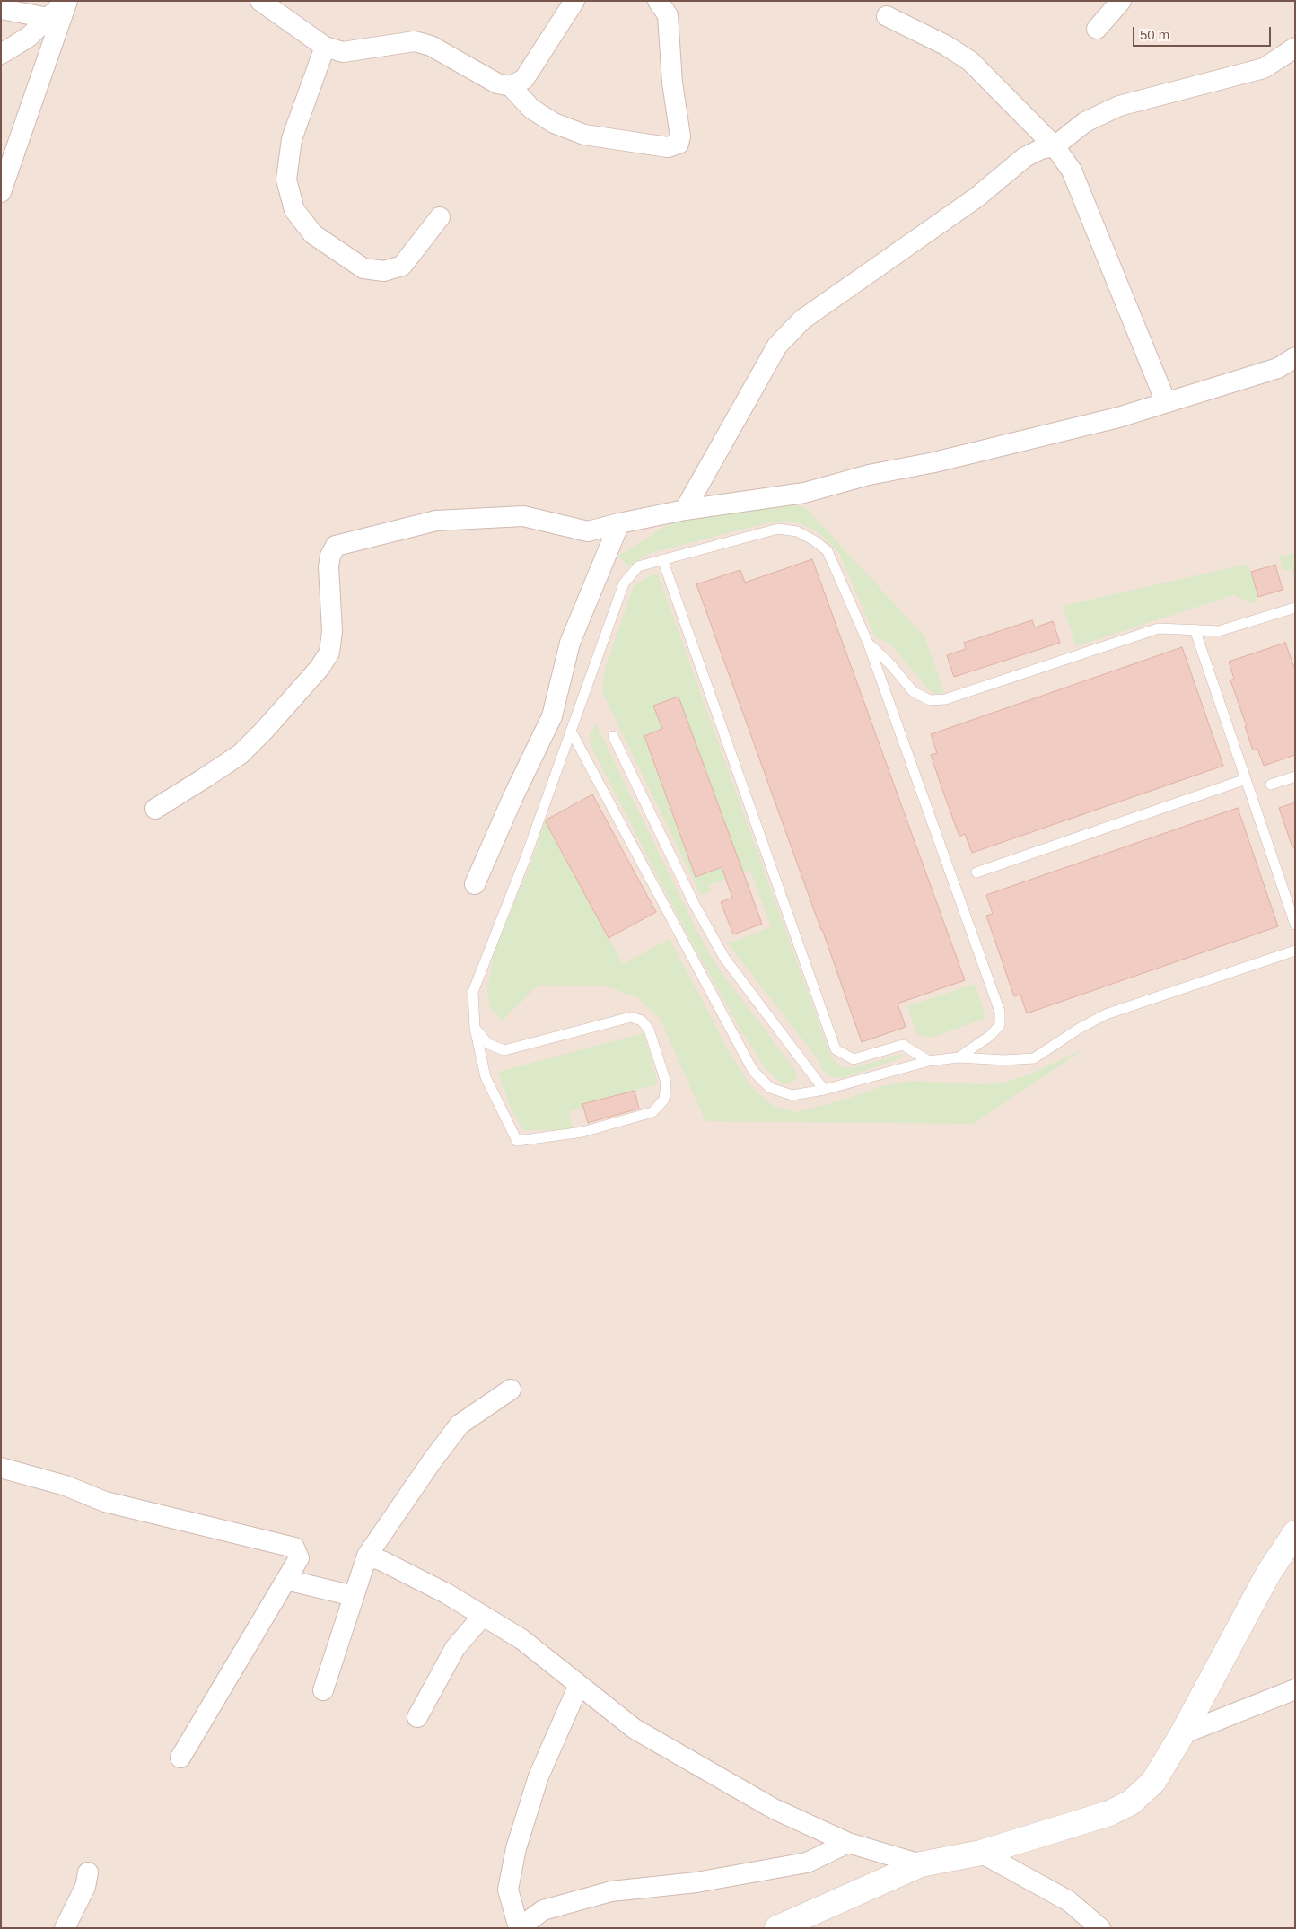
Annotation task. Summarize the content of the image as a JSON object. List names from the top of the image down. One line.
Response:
{"scale_bar":"50 m"}
